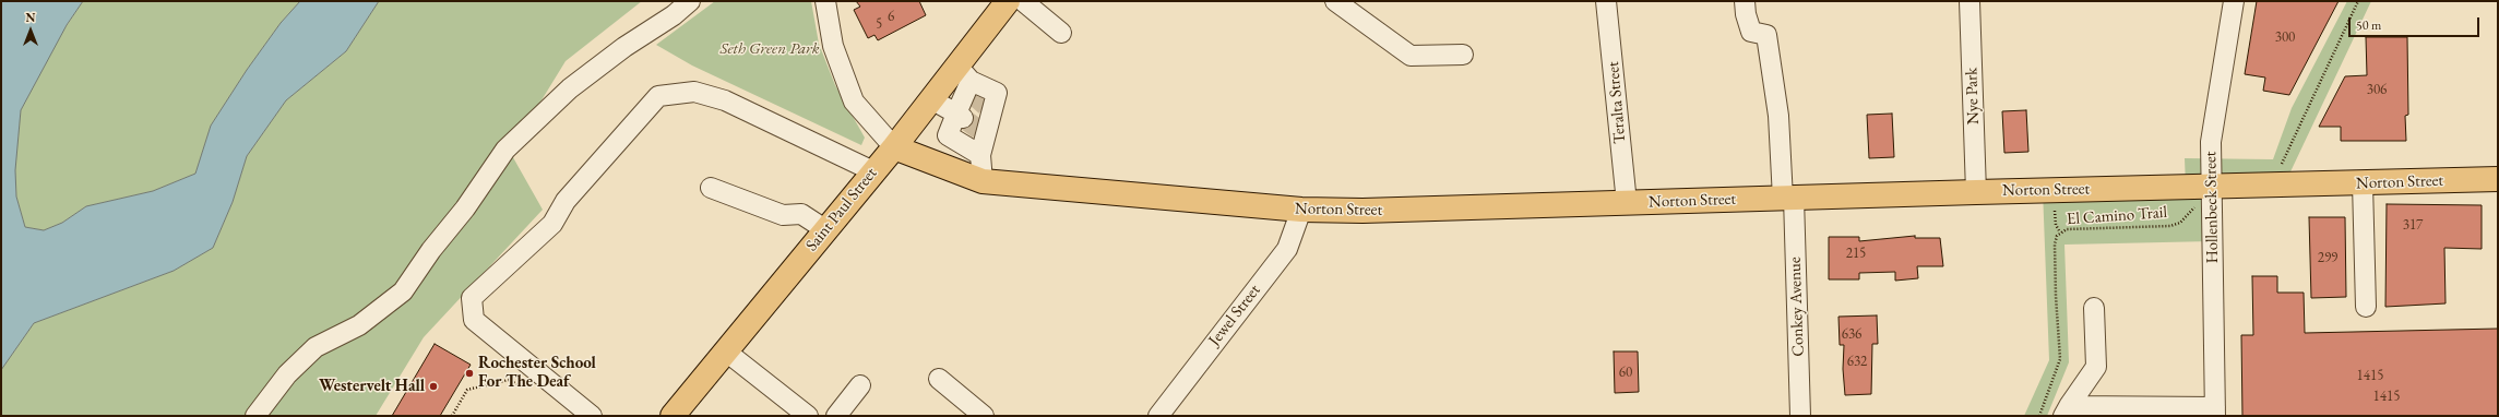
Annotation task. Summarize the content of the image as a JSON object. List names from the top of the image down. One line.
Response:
{"streets":{"main road":["Norton Street","Saint Paul Street"],"street":["Nye Park","Teralta Street","Hollenbeck Street","Conkey Avenue","Jewel Street"],"path":["El Camino Trail"]},"crossings":[["Nye Park","Norton Street"],["Teralta Street","Norton Street"],["Norton Street","Hollenbeck Street"],["Norton Street","Saint Paul Street"],["Norton Street","El Camino Trail"],["Norton Street","Conkey Avenue"],["Norton Street","Jewel Street"],["Hollenbeck Street","El Camino Trail"]],"parks":["Seth Green Park"],"places":["Rochester School For The Deaf","Westervelt Hall"],"house_numbers":["6","5","300","306","317","215","299","636","632","60","1415","1415"],"scale_bar":"50 m","north":"top"}
